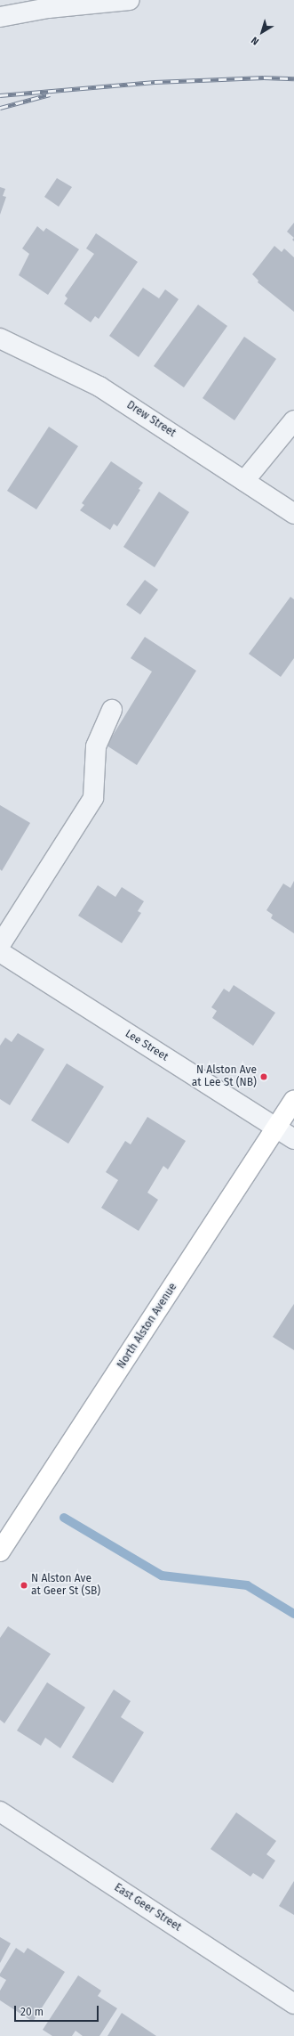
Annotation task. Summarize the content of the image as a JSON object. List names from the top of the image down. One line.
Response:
{"streets":{"main road":["North Alston Avenue"],"street":["Drew Street","Lee Street","East Geer Street"]},"crossings":[["Lee Street","North Alston Avenue"]],"places":["N Alston Ave at Lee St (NB)","N Alston Ave at Geer St (SB)"],"scale_bar":"20 m","north":"bottom left"}
